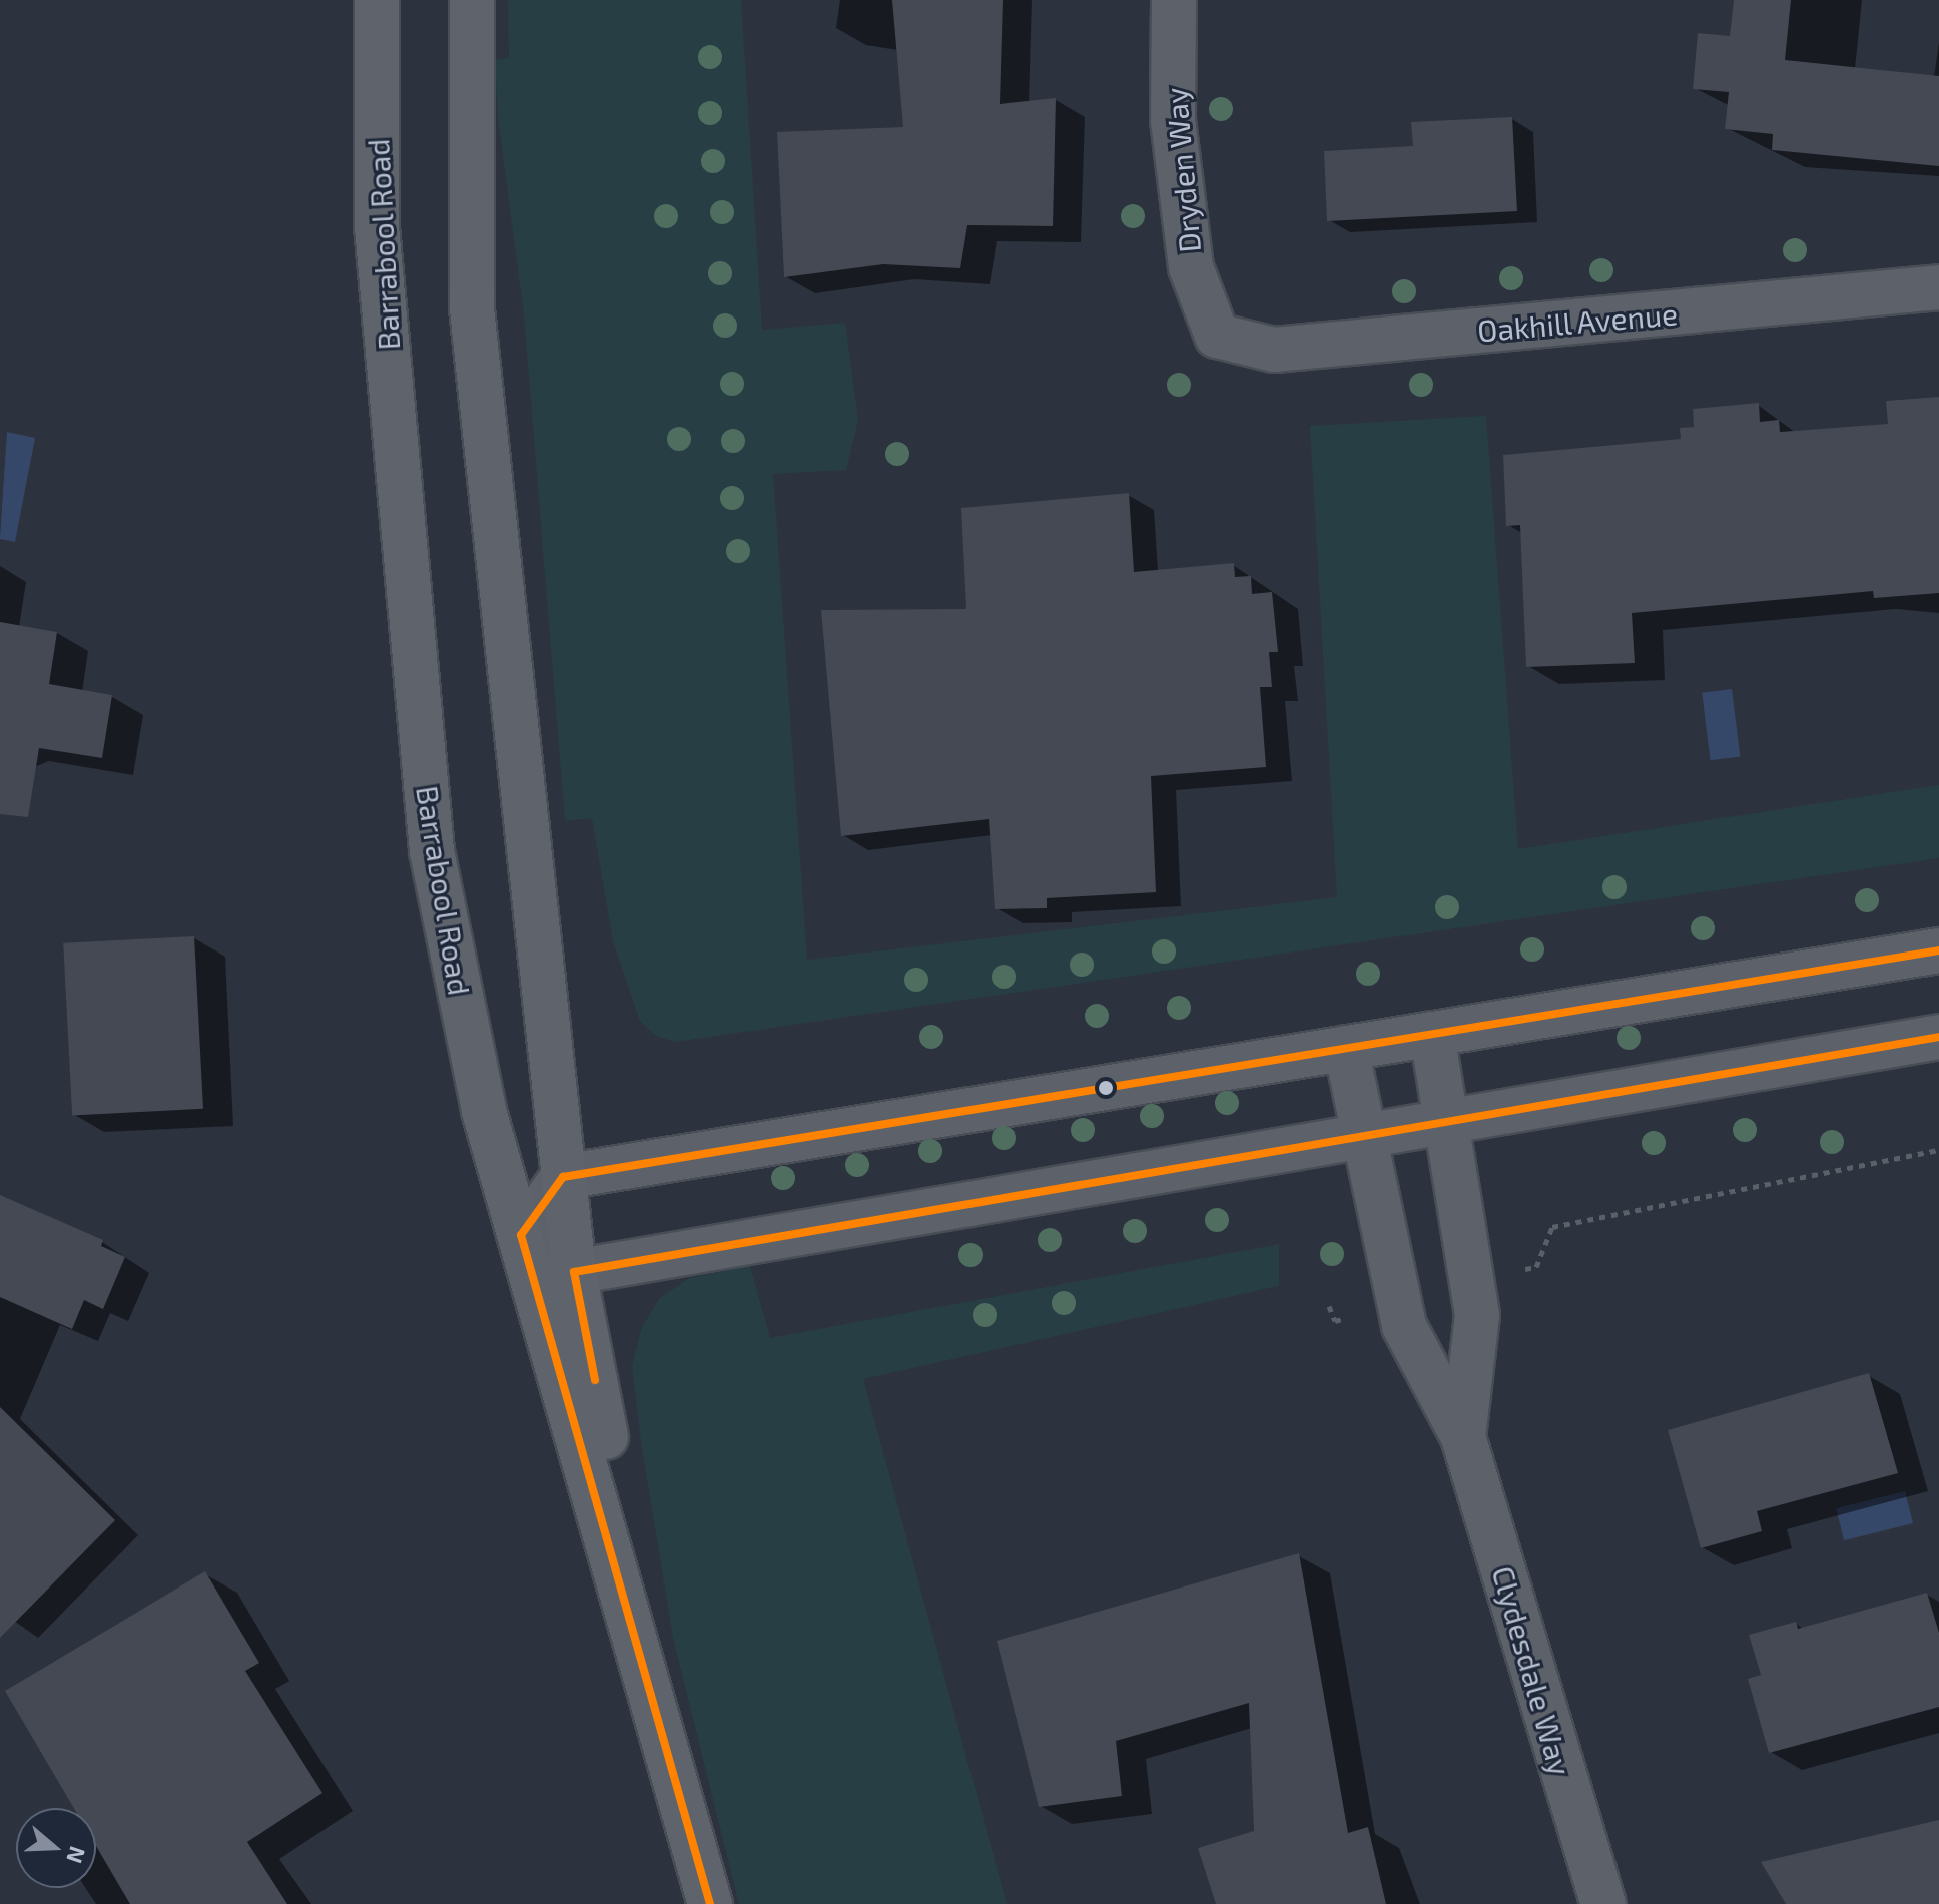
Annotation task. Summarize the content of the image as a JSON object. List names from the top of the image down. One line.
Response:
{"streets":{"main road":["Barrabool Road"],"street":["Dryden Way","Oakhill Avenue","Clydesdale Way"]},"crossings":[["Dryden Way","Oakhill Avenue"]],"north":"right"}
